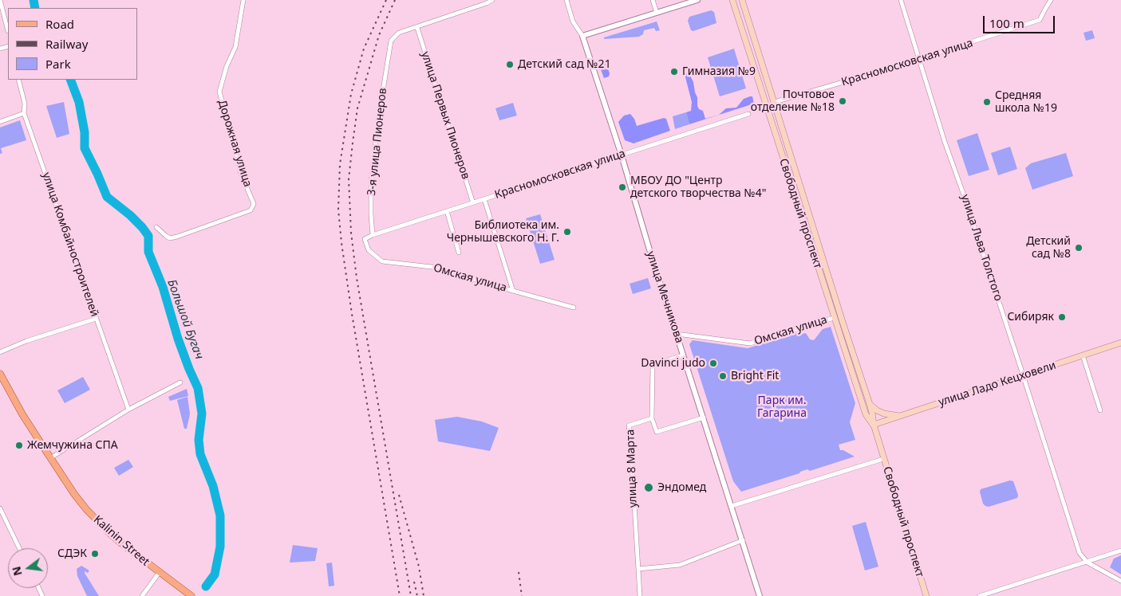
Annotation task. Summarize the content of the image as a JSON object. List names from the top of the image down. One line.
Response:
{"streets":{"main road":["Свободный проспект","улица Ладо Кецховели","Kalinin Street"],"street":["Красномосковская улица","улица Первых Пионеров","3-я улица Пионеров","Дорожная улица","улица Комбайностроителей","улица Льва Толстого","Омская улица","улица Мечникова","улица 8 Марта"]},"crossings":[["Красномосковская улица","улица Первых Пионеров"],["Красномосковская улица","3-я улица Пионеров"],["Красномосковская улица","Свободный проспект"],["Красномосковская улица","улица Льва Толстого"],["Красномосковская улица","улица Мечникова"],["улица Первых Пионеров","3-я улица Пионеров"],["3-я улица Пионеров","Омская улица"],["Свободный проспект","Омская улица"],["Свободный проспект","улица Ладо Кецховели"],["улица Льва Толстого","улица Ладо Кецховели"],["Омская улица","улица Мечникова"]],"water":["Большой Бугач"],"parks":["Парк им. Гагарина"],"places":["Детский сад №21","Гимназия №9","Почтовое отделение №18","Средняя школа №19","МБОУ ДО \"Центр детского творчества №4\"","Библиотека им. Чернышевского Н. Г.","Детский сад №8","Сибиряк","Davinci judo","Bright Fit","Жемчужина СПА","Эндомед","СДЭК"],"legend":["Road","Railway","Park"],"scale_bar":"100 m","north":"left"}
